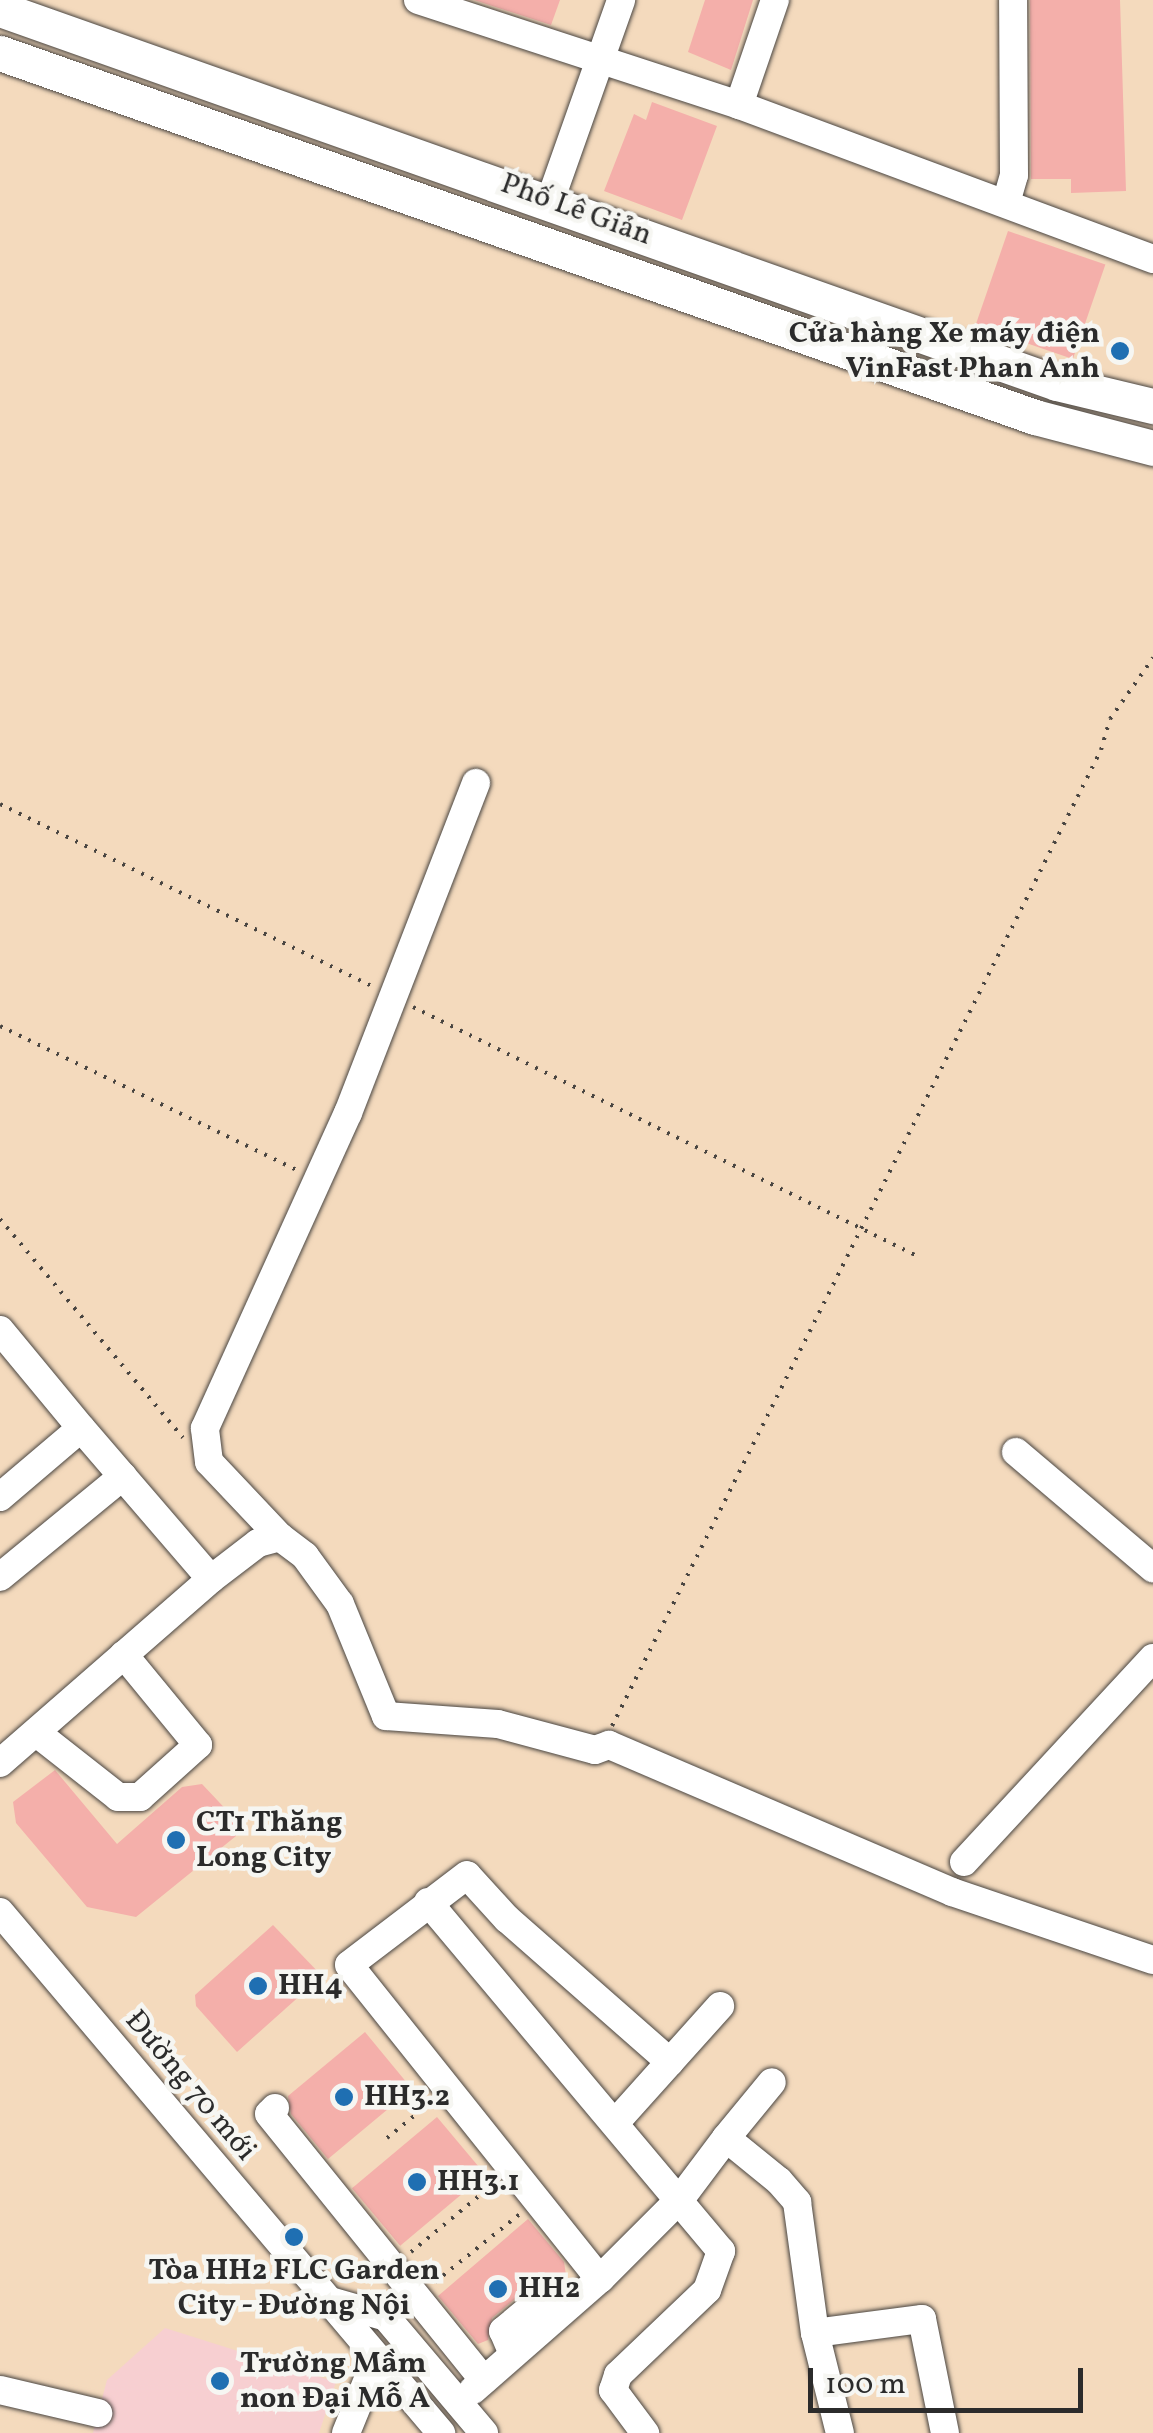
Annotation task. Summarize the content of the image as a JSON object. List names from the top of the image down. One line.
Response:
{"streets":{"main road":["Phố Lê Giản"],"street":["Đường 70 mới"]},"places":["Cửa hàng Xe máy điện VinFast Phan Anh","CT1 Thăng Long City","HH4","HH3.2","HH3.1","Tòa HH2 FLC Garden City - Đường Nội","HH2","Trường Mầm non Đại Mỗ A"],"scale_bar":"100 m"}
